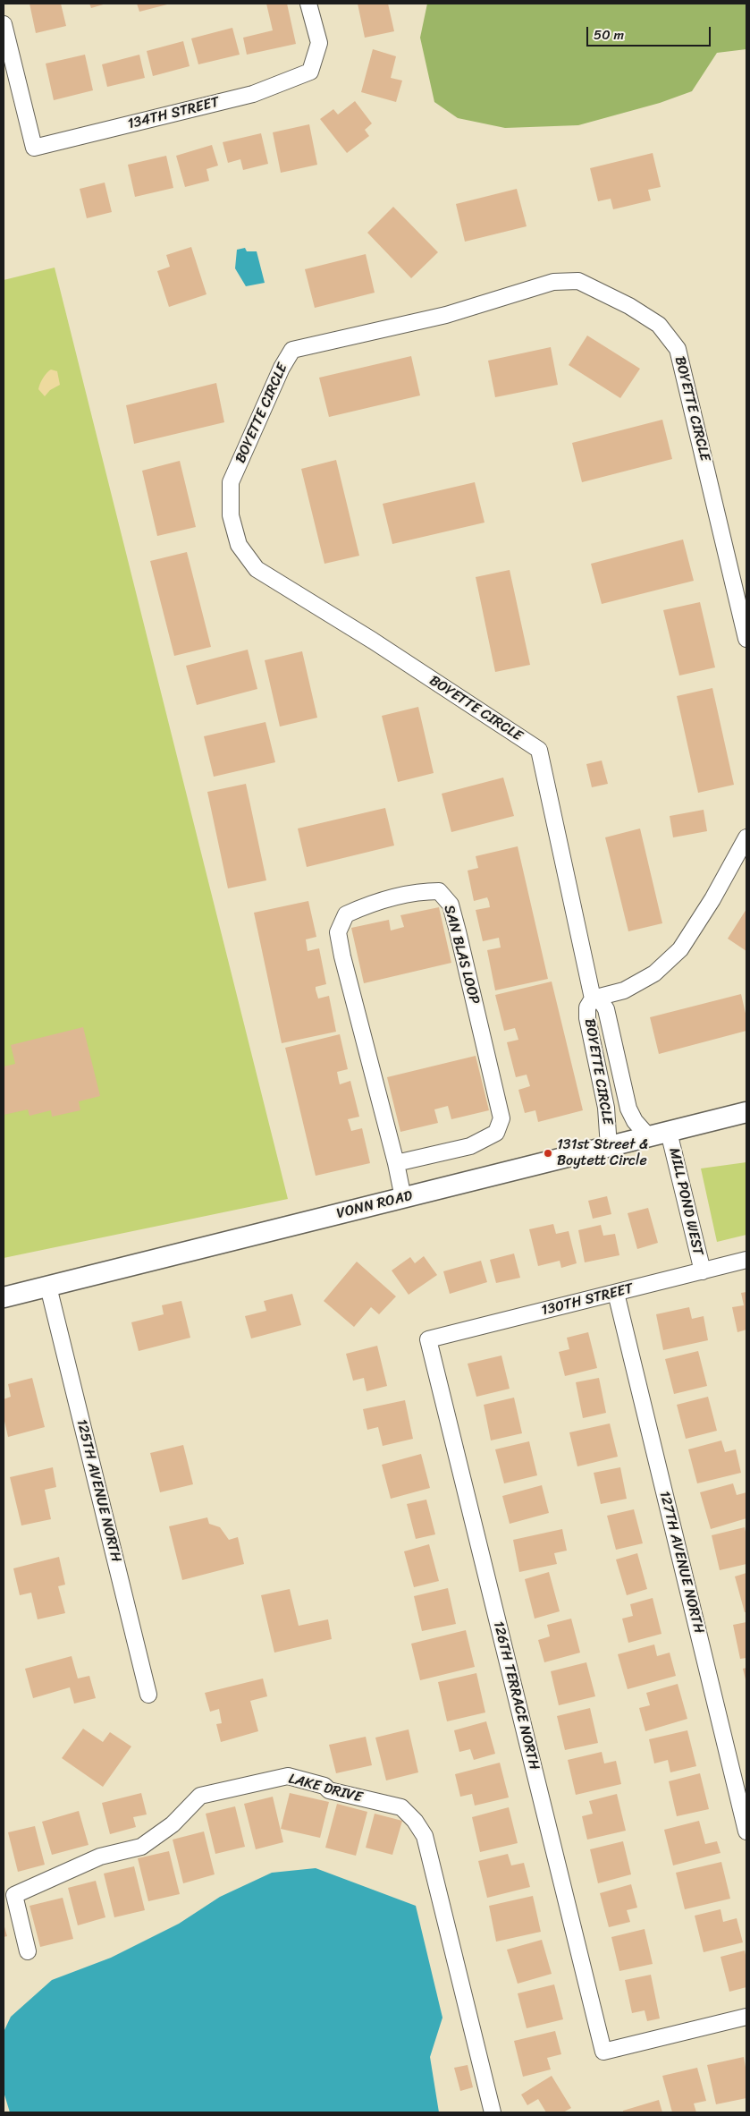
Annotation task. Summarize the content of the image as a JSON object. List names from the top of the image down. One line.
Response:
{"streets":{"street":["134TH STREET","BOYETTE CIRCLE","SAN BLAS LOOP","MILL POND WEST","VONN ROAD","130TH STREET","125TH AVENUE NORTH","127TH AVENUE NORTH","126TH TERRACE NORTH","LAKE DRIVE"]},"crossings":[["BOYETTE CIRCLE","VONN ROAD"],["SAN BLAS LOOP","VONN ROAD"],["MILL POND WEST","VONN ROAD"],["MILL POND WEST","130TH STREET"],["VONN ROAD","125TH AVENUE NORTH"],["130TH STREET","127TH AVENUE NORTH"],["130TH STREET","126TH TERRACE NORTH"]],"places":["131st Street & Boytett Circle"],"scale_bar":"50 m"}
